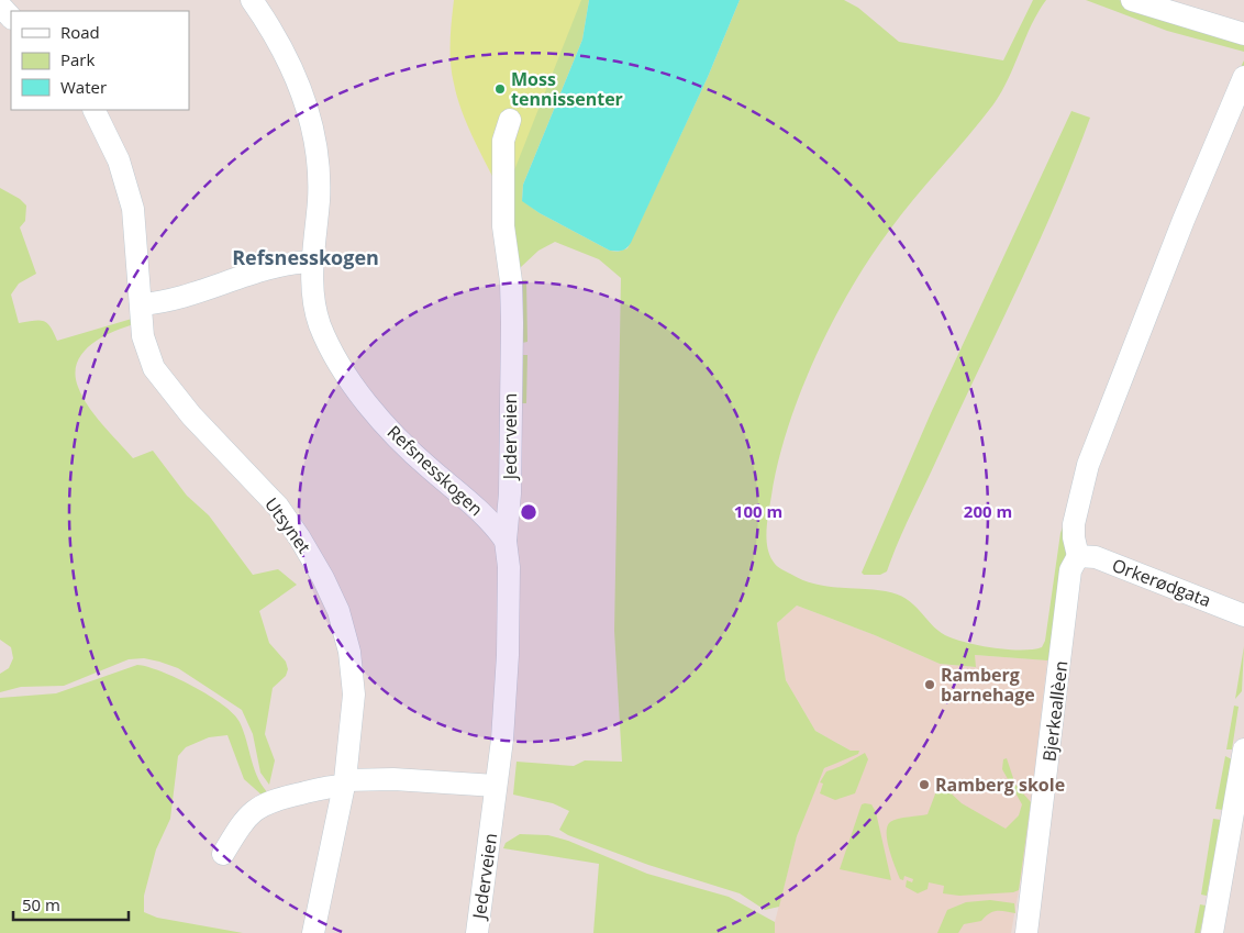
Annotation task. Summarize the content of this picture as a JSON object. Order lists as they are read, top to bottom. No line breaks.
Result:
{"streets":{"street":["Jederveien","Refsnesskogen","Utsynet","Orkerødgata","Bjerkeallèen"]},"crossings":[["Jederveien","Refsnesskogen"],["Orkerødgata","Bjerkeallèen"]],"districts":["Refsnesskogen"],"places":["Moss tennissenter","Ramberg barnehage","Ramberg skole"],"legend":["Road","Park","Water"],"scale_bar":"50 m","rings":["100 m","200 m"]}
